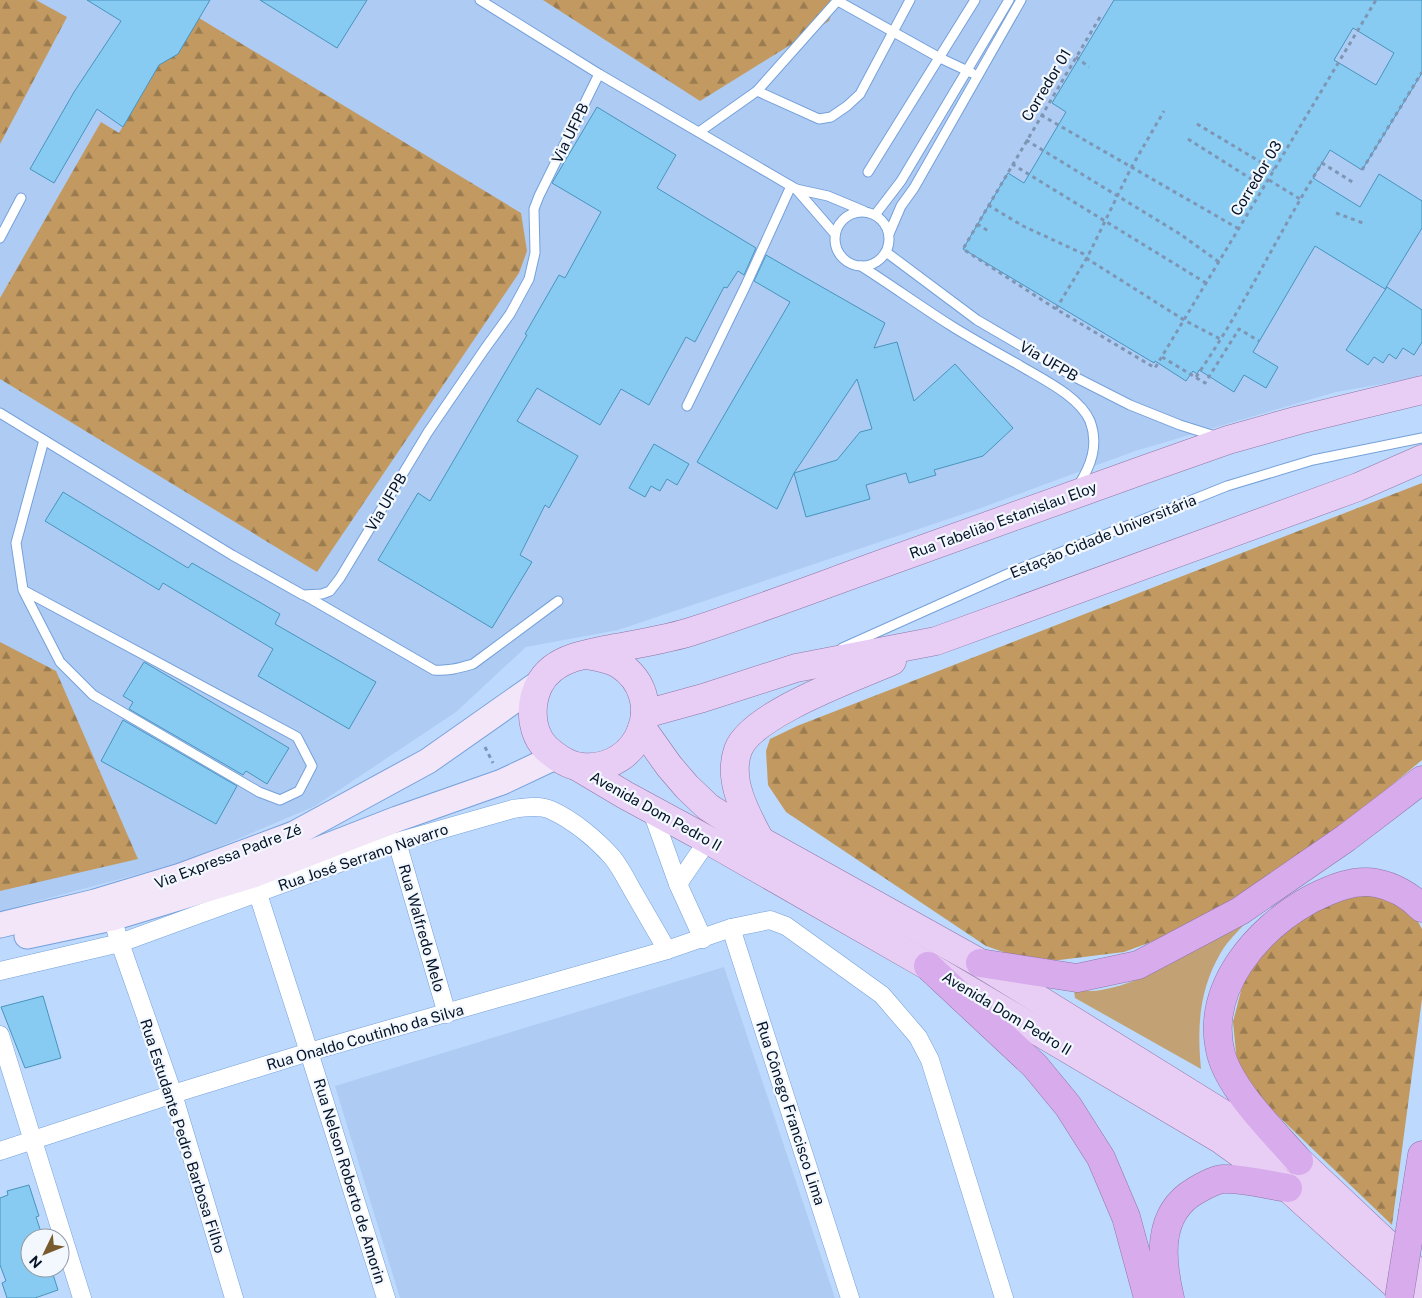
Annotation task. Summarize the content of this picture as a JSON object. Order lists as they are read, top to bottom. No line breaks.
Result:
{"streets":{"main road":["Rua Tabelião Estanislau Eloy","Avenida Dom Pedro II","Via Expressa Padre Zé"],"street":["Rua José Serrano Navarro","Rua Walfredo Melo","Rua Onaldo Coutinho da Silva","Rua Cônego Francisco Lima","Rua Estudante Pedro Barbosa Filho","Rua Nelson Roberto de Amorin"],"lane":["Via UFPB","Estação Cidade Universitária"],"path":["Corredor 01","Corredor 03"]},"crossings":[["Corredor 01","Corredor 03"],["Via UFPB","Rua Tabelião Estanislau Eloy"],["Rua Tabelião Estanislau Eloy","Avenida Dom Pedro II"],["Rua Tabelião Estanislau Eloy","Via Expressa Padre Zé"],["Avenida Dom Pedro II","Via Expressa Padre Zé"],["Via Expressa Padre Zé","Rua Estudante Pedro Barbosa Filho"],["Rua José Serrano Navarro","Rua Walfredo Melo"],["Rua José Serrano Navarro","Rua Onaldo Coutinho da Silva"],["Rua José Serrano Navarro","Rua Estudante Pedro Barbosa Filho"],["Rua José Serrano Navarro","Rua Nelson Roberto de Amorin"],["Rua Walfredo Melo","Rua Onaldo Coutinho da Silva"],["Rua Onaldo Coutinho da Silva","Rua Cônego Francisco Lima"],["Rua Onaldo Coutinho da Silva","Rua Estudante Pedro Barbosa Filho"],["Rua Onaldo Coutinho da Silva","Rua Nelson Roberto de Amorin"]],"north":"bottom left"}
